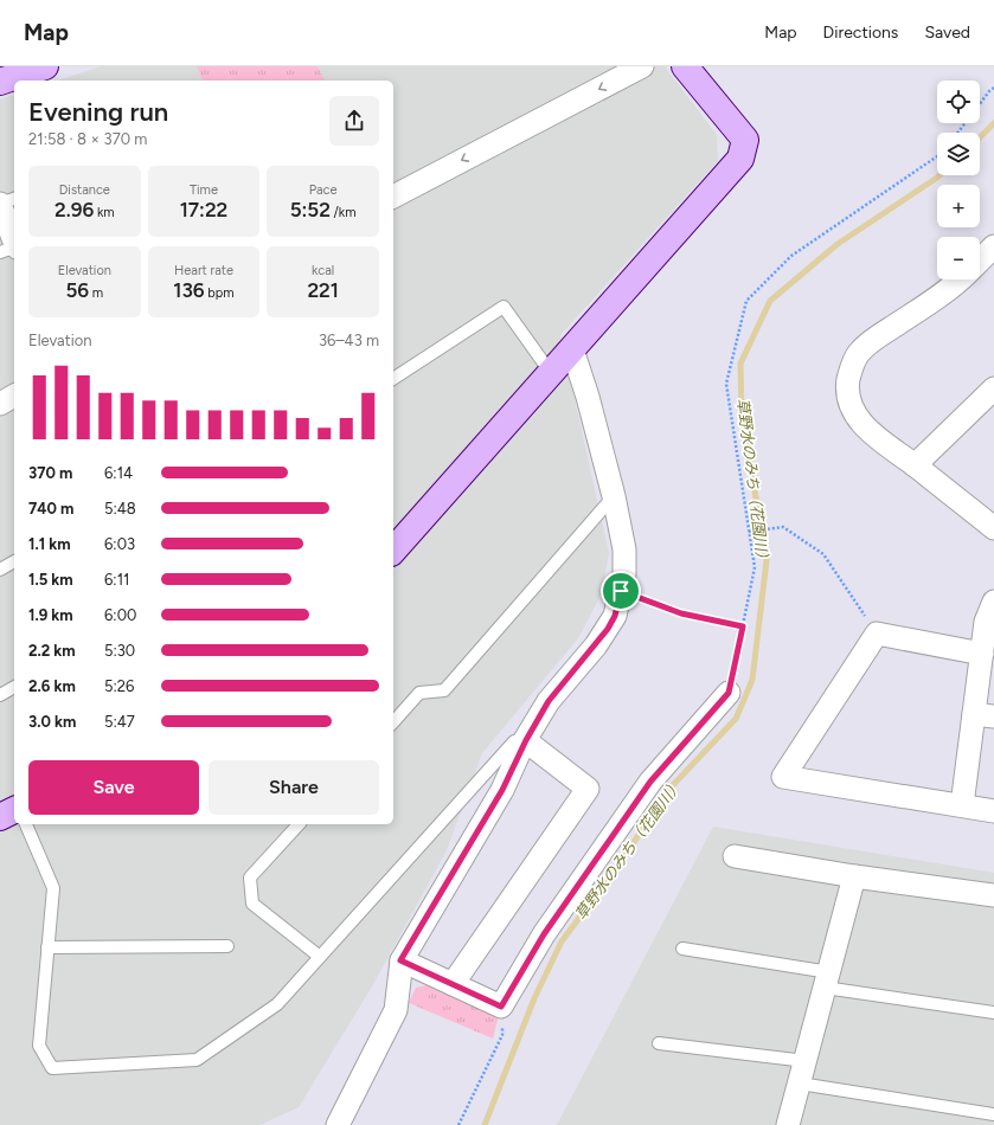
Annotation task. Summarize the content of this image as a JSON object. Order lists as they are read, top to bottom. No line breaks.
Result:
{"water":["草野水のみち（花園川）"],"page":{"header":"Map","nav":["Map","Directions","Saved"],"map_buttons":["+","−"],"heading":["Evening run","21:58 · 8 × 370 m"],"stats":[["Distance","2.96 km"],["Time","17:22"],["Pace","5:52 /km"],["Elevation","56 m"],["Heart rate","136 bpm"],["kcal","221"]],"chart":["Elevation","36–43 m"],"list":[{"name":"370 m","note":"6:14"},{"name":"740 m","note":"5:48"},{"name":"1.1 km","note":"6:03"},{"name":"1.5 km","note":"6:11"},{"name":"1.9 km","note":"6:00"},{"name":"2.2 km","note":"5:30"},{"name":"2.6 km","note":"5:26"},{"name":"3.0 km","note":"5:47"}],"buttons":["Save","Share"]}}
